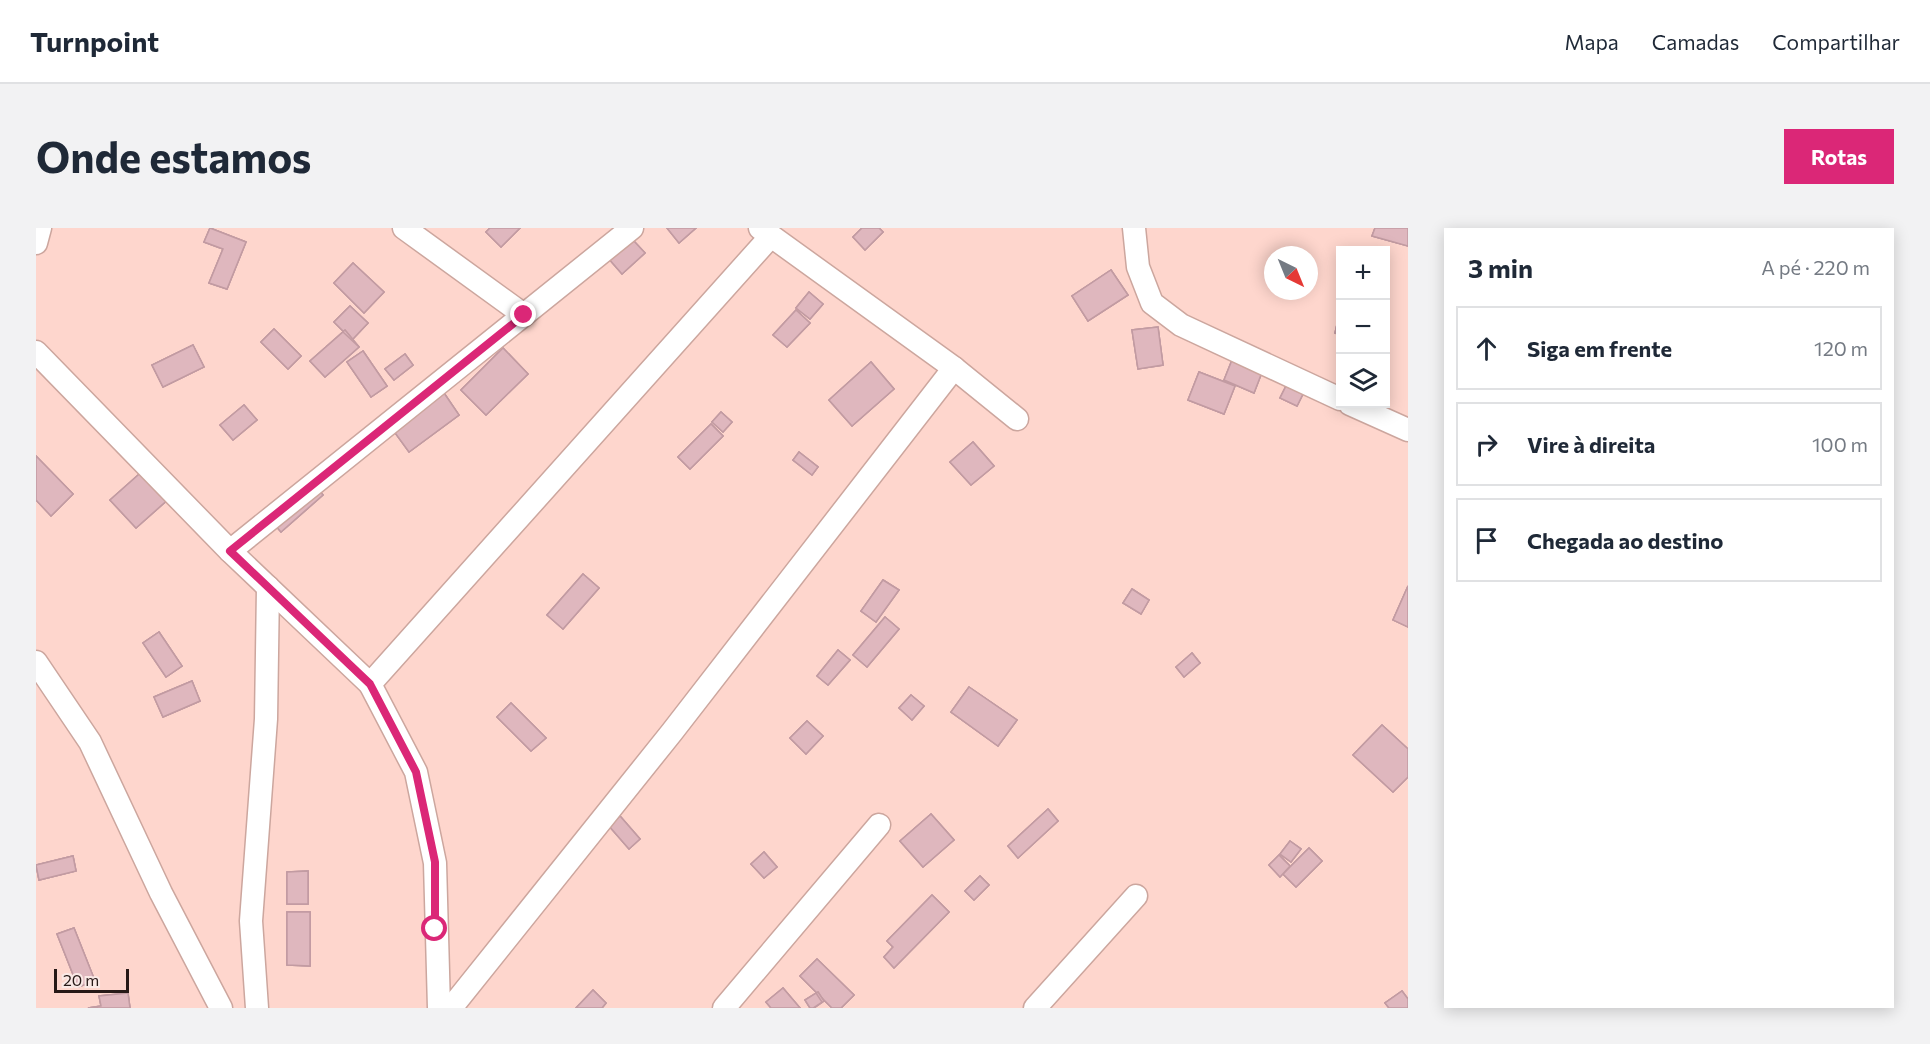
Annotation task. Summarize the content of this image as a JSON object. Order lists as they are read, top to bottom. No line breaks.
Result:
{"scale_bar":"20 m","north":"bottom right","page":{"header":"Turnpoint","nav":["Mapa","Camadas","Compartilhar"],"buttons":"Rotas","title":"Onde estamos","heading":["3 min","A pé · 220 m"],"map_buttons":["+","−"],"list":[["Siga em frente","120 m"],["Vire à direita","100 m"],"Chegada ao destino"],"scale":"20 m"}}
